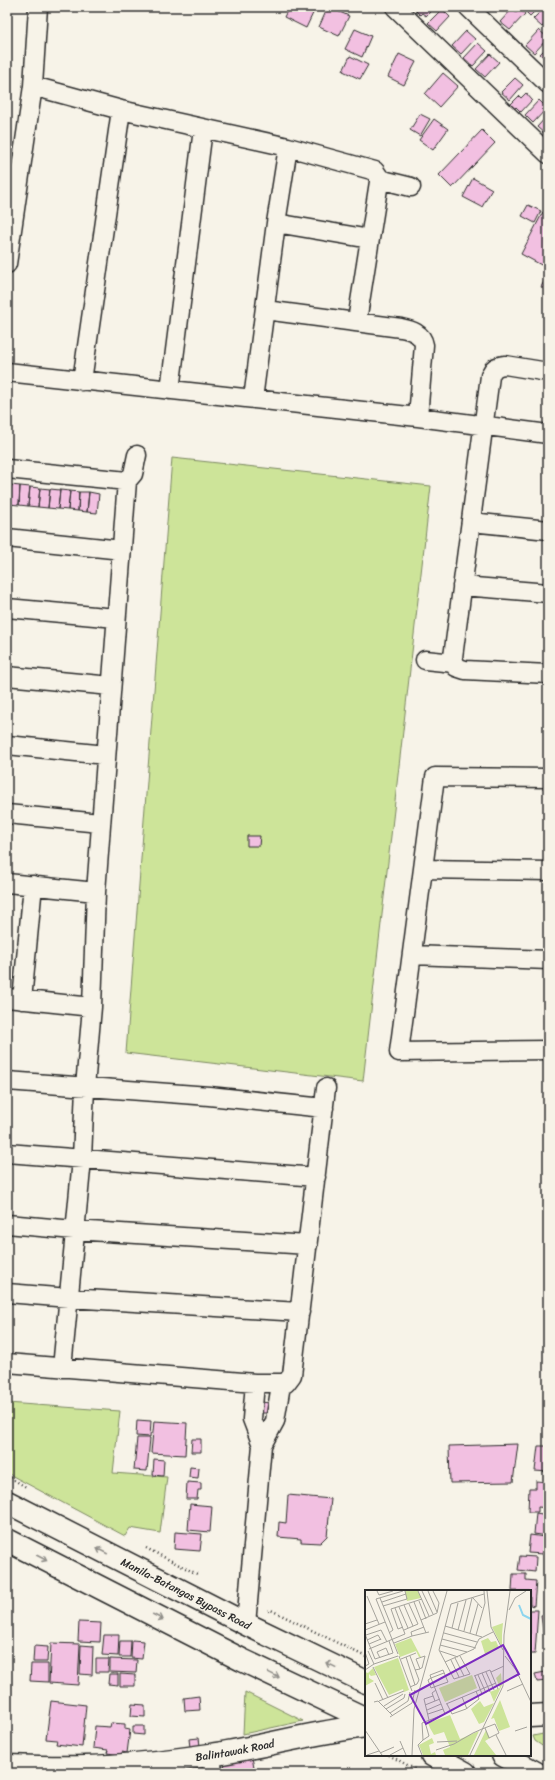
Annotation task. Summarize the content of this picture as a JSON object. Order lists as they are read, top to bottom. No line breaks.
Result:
{"streets":{"main road":["Manila-Batangas Bypass Road","Balintawak Road"]}}
